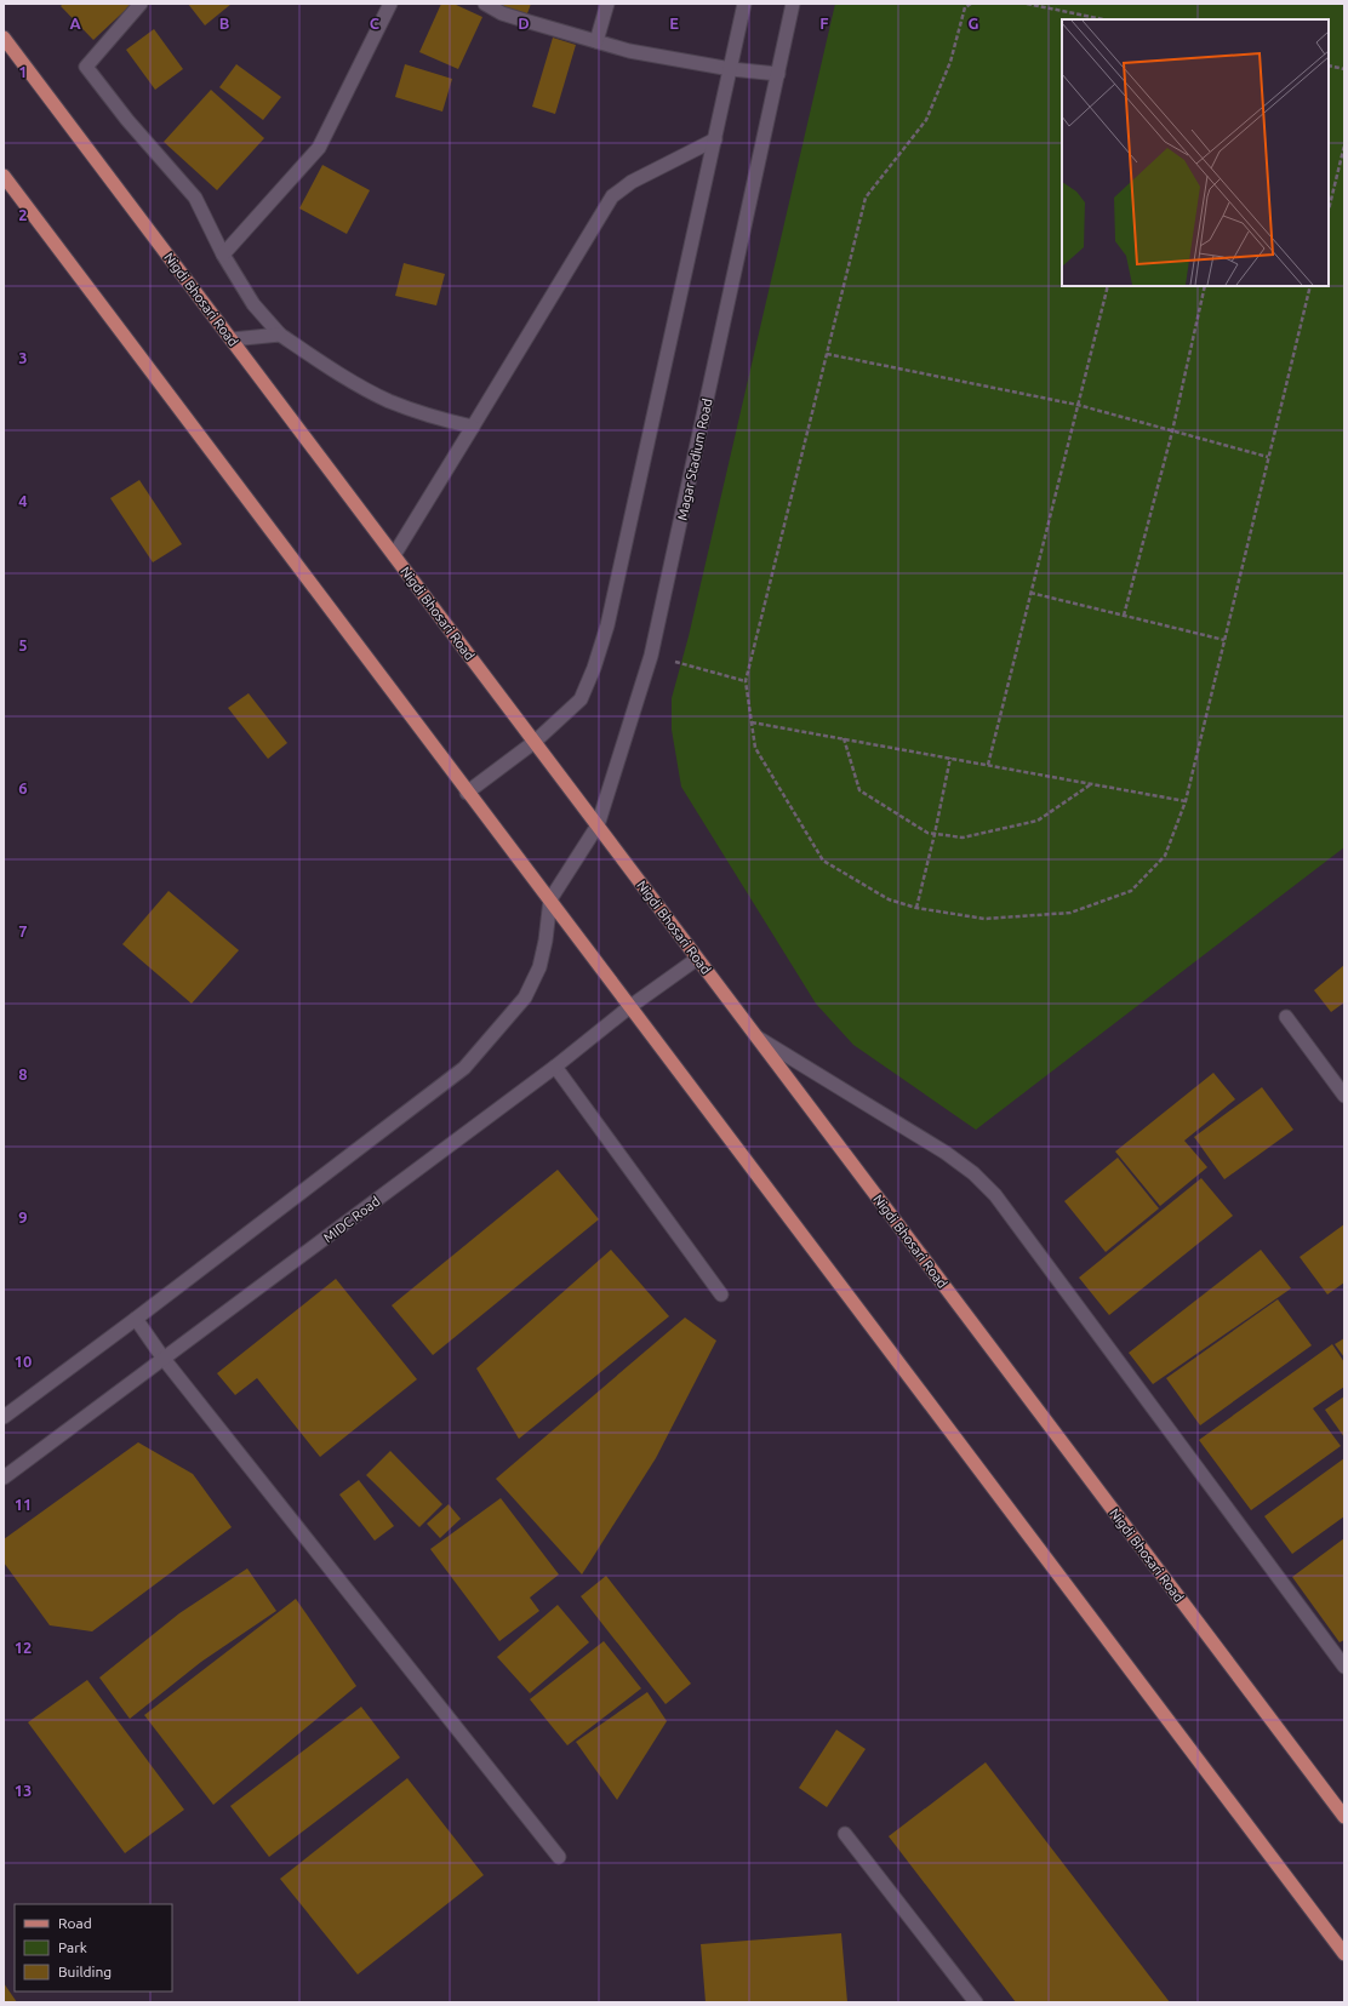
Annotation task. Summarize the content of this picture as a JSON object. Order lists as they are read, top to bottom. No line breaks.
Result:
{"streets":{"main road":["Nigdi Bhosari Road"],"street":["Magar Stadium Road","MIDC Road"]},"crossings":[["Nigdi Bhosari Road","Magar Stadium Road"],["Nigdi Bhosari Road","MIDC Road"]],"legend":["Road","Park","Building"],"grid":{"columns":["A","B","C","D","E","F","G"],"rows":["1","2","3","4","5","6","7","8","9","10","11","12","13"]}}
